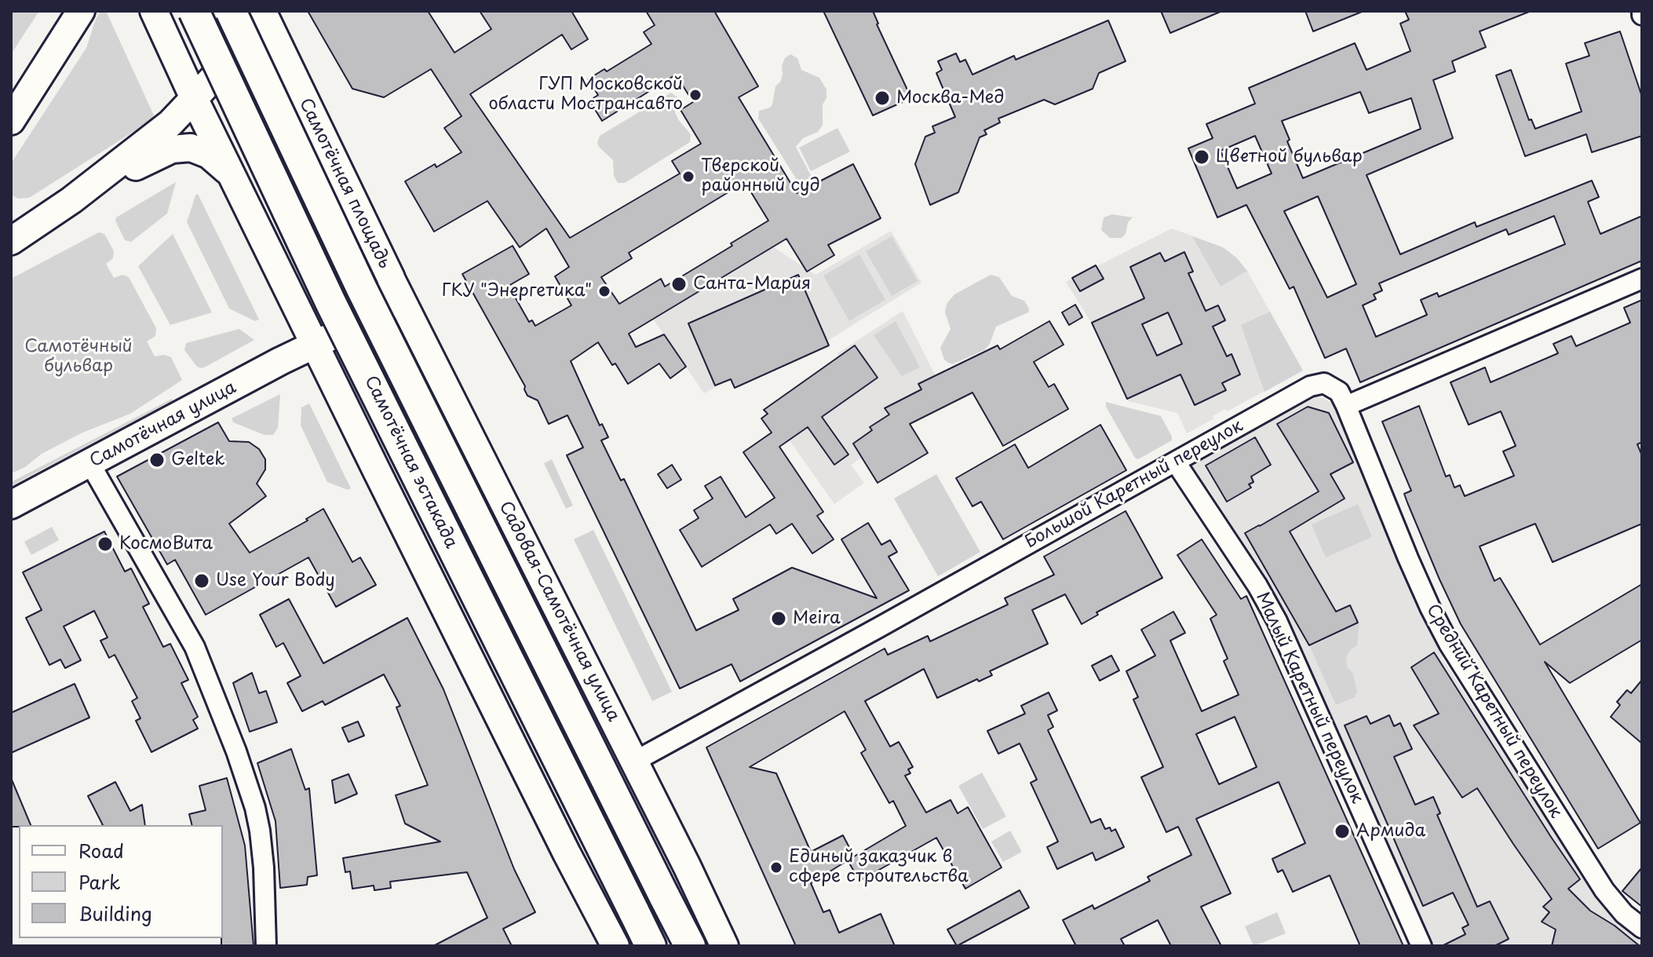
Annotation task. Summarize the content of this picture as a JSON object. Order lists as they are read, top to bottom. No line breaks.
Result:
{"streets":{"main road":["Самотёчная площадь","Самотёчная улица","Самотёчная эстакада","Садовая-Самотёчная улица"],"street":["Большой Каретный переулок","Малый Каретный переулок","Средний Каретный переулок"]},"crossings":[["Самотёчная площадь","Самотёчная улица"],["Самотёчная площадь","Садовая-Самотёчная улица"],["Большой Каретный переулок","Садовая-Самотёчная улица"],["Большой Каретный переулок","Малый Каретный переулок"],["Большой Каретный переулок","Средний Каретный переулок"]],"parks":["Самотёчный бульвар"],"places":["ГУП Московской области Мострансавто","Москва-Мед","Цветной бульвар","Тверской районный суд","Санта-Мария","ГКУ \"Энергетика\"","Geltek","КосмоВита","Use Your Body","Meira","Армида","Единый заказчик в сфере строительства"],"legend":["Road","Park","Building"]}
